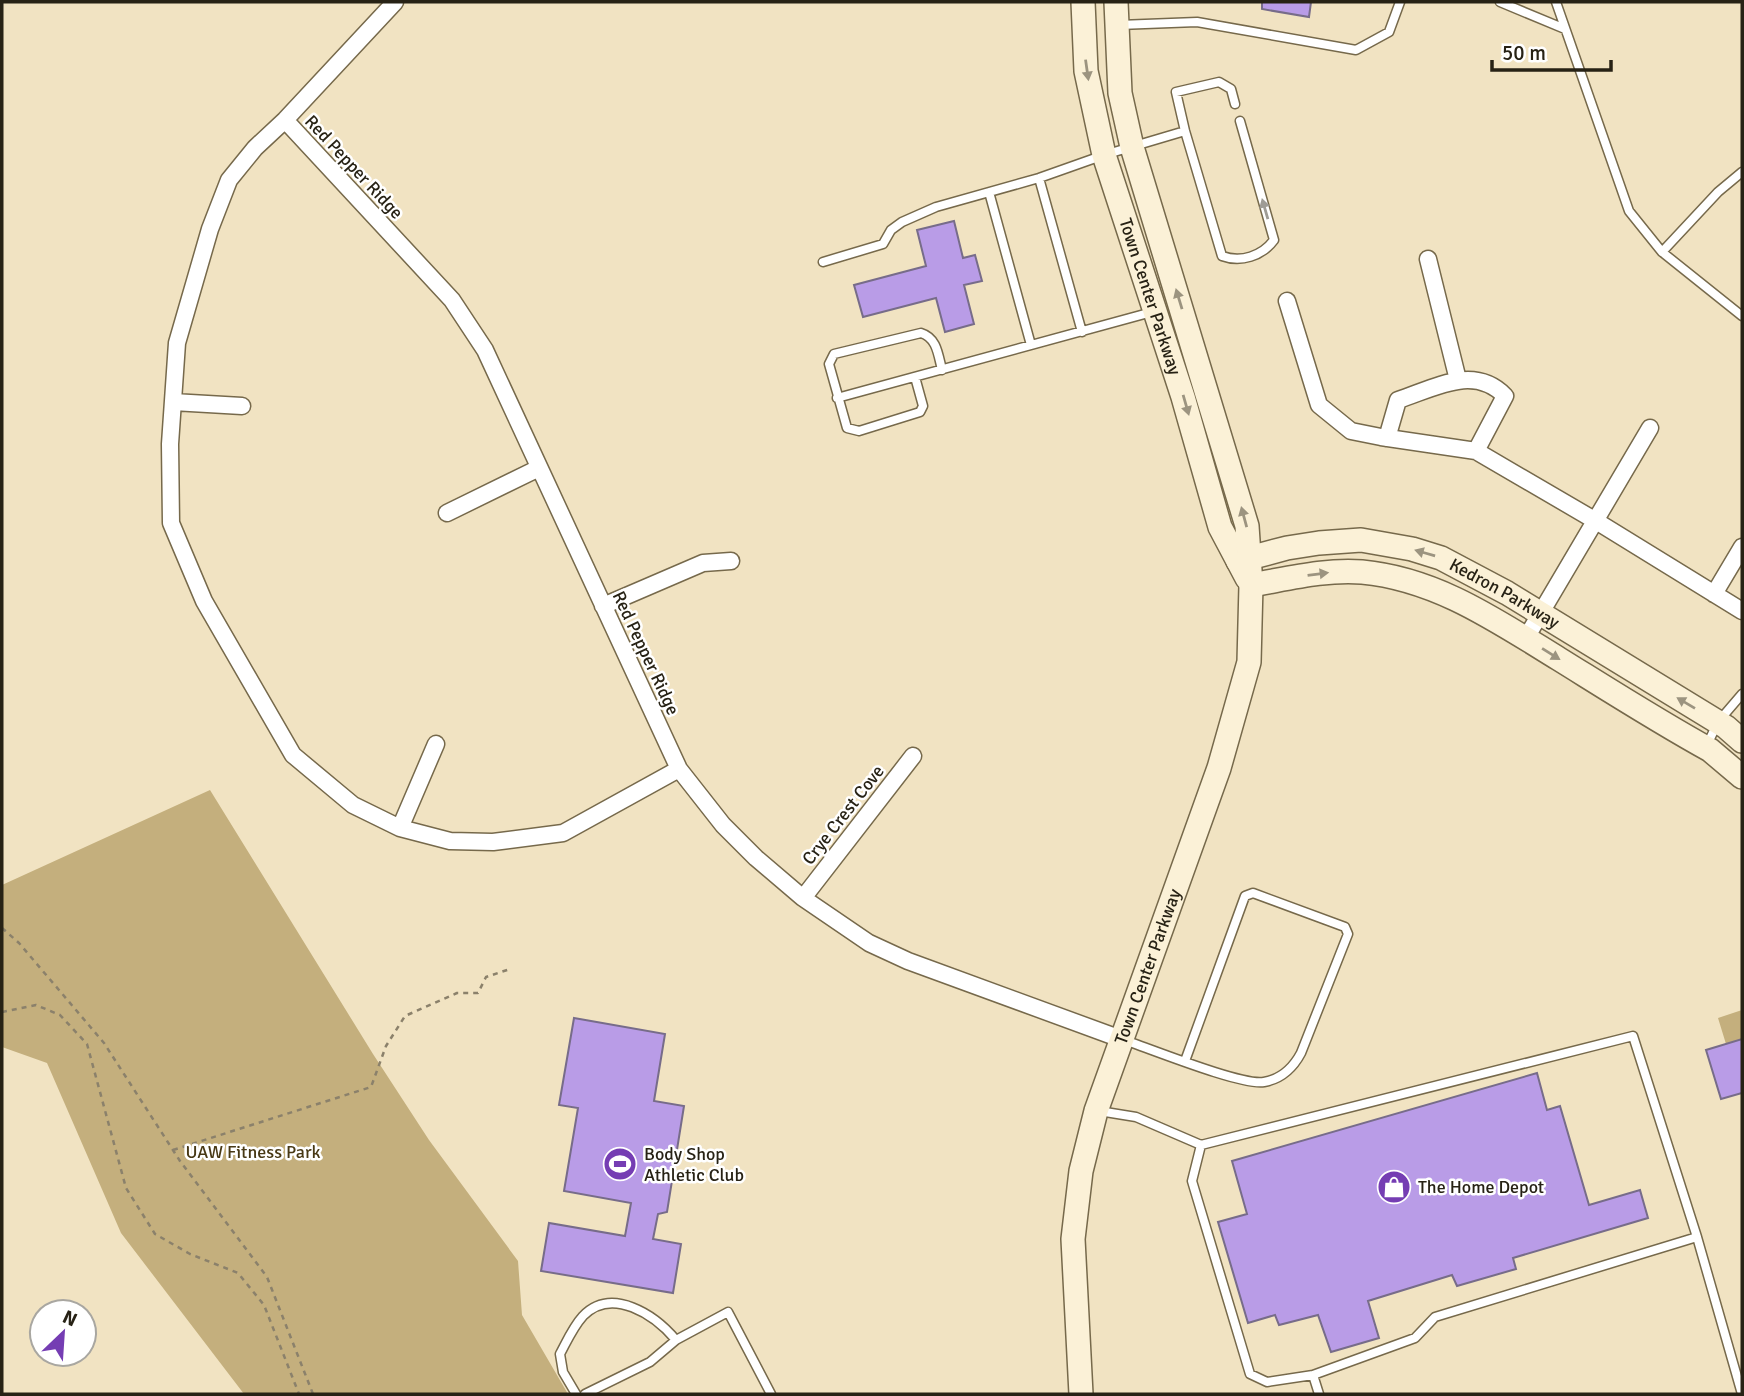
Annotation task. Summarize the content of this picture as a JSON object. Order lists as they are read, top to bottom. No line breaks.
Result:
{"streets":{"street":["Red Pepper Ridge","Town Center Parkway","Kedron Parkway","Crye Crest Cove"]},"crossings":[["Red Pepper Ridge","Town Center Parkway"],["Red Pepper Ridge","Crye Crest Cove"],["Town Center Parkway","Kedron Parkway"]],"parks":["UAW Fitness Park"],"places":{"sports":["Body Shop Athletic Club"],"shop":["The Home Depot"]},"scale_bar":"50 m","north":"top right"}
